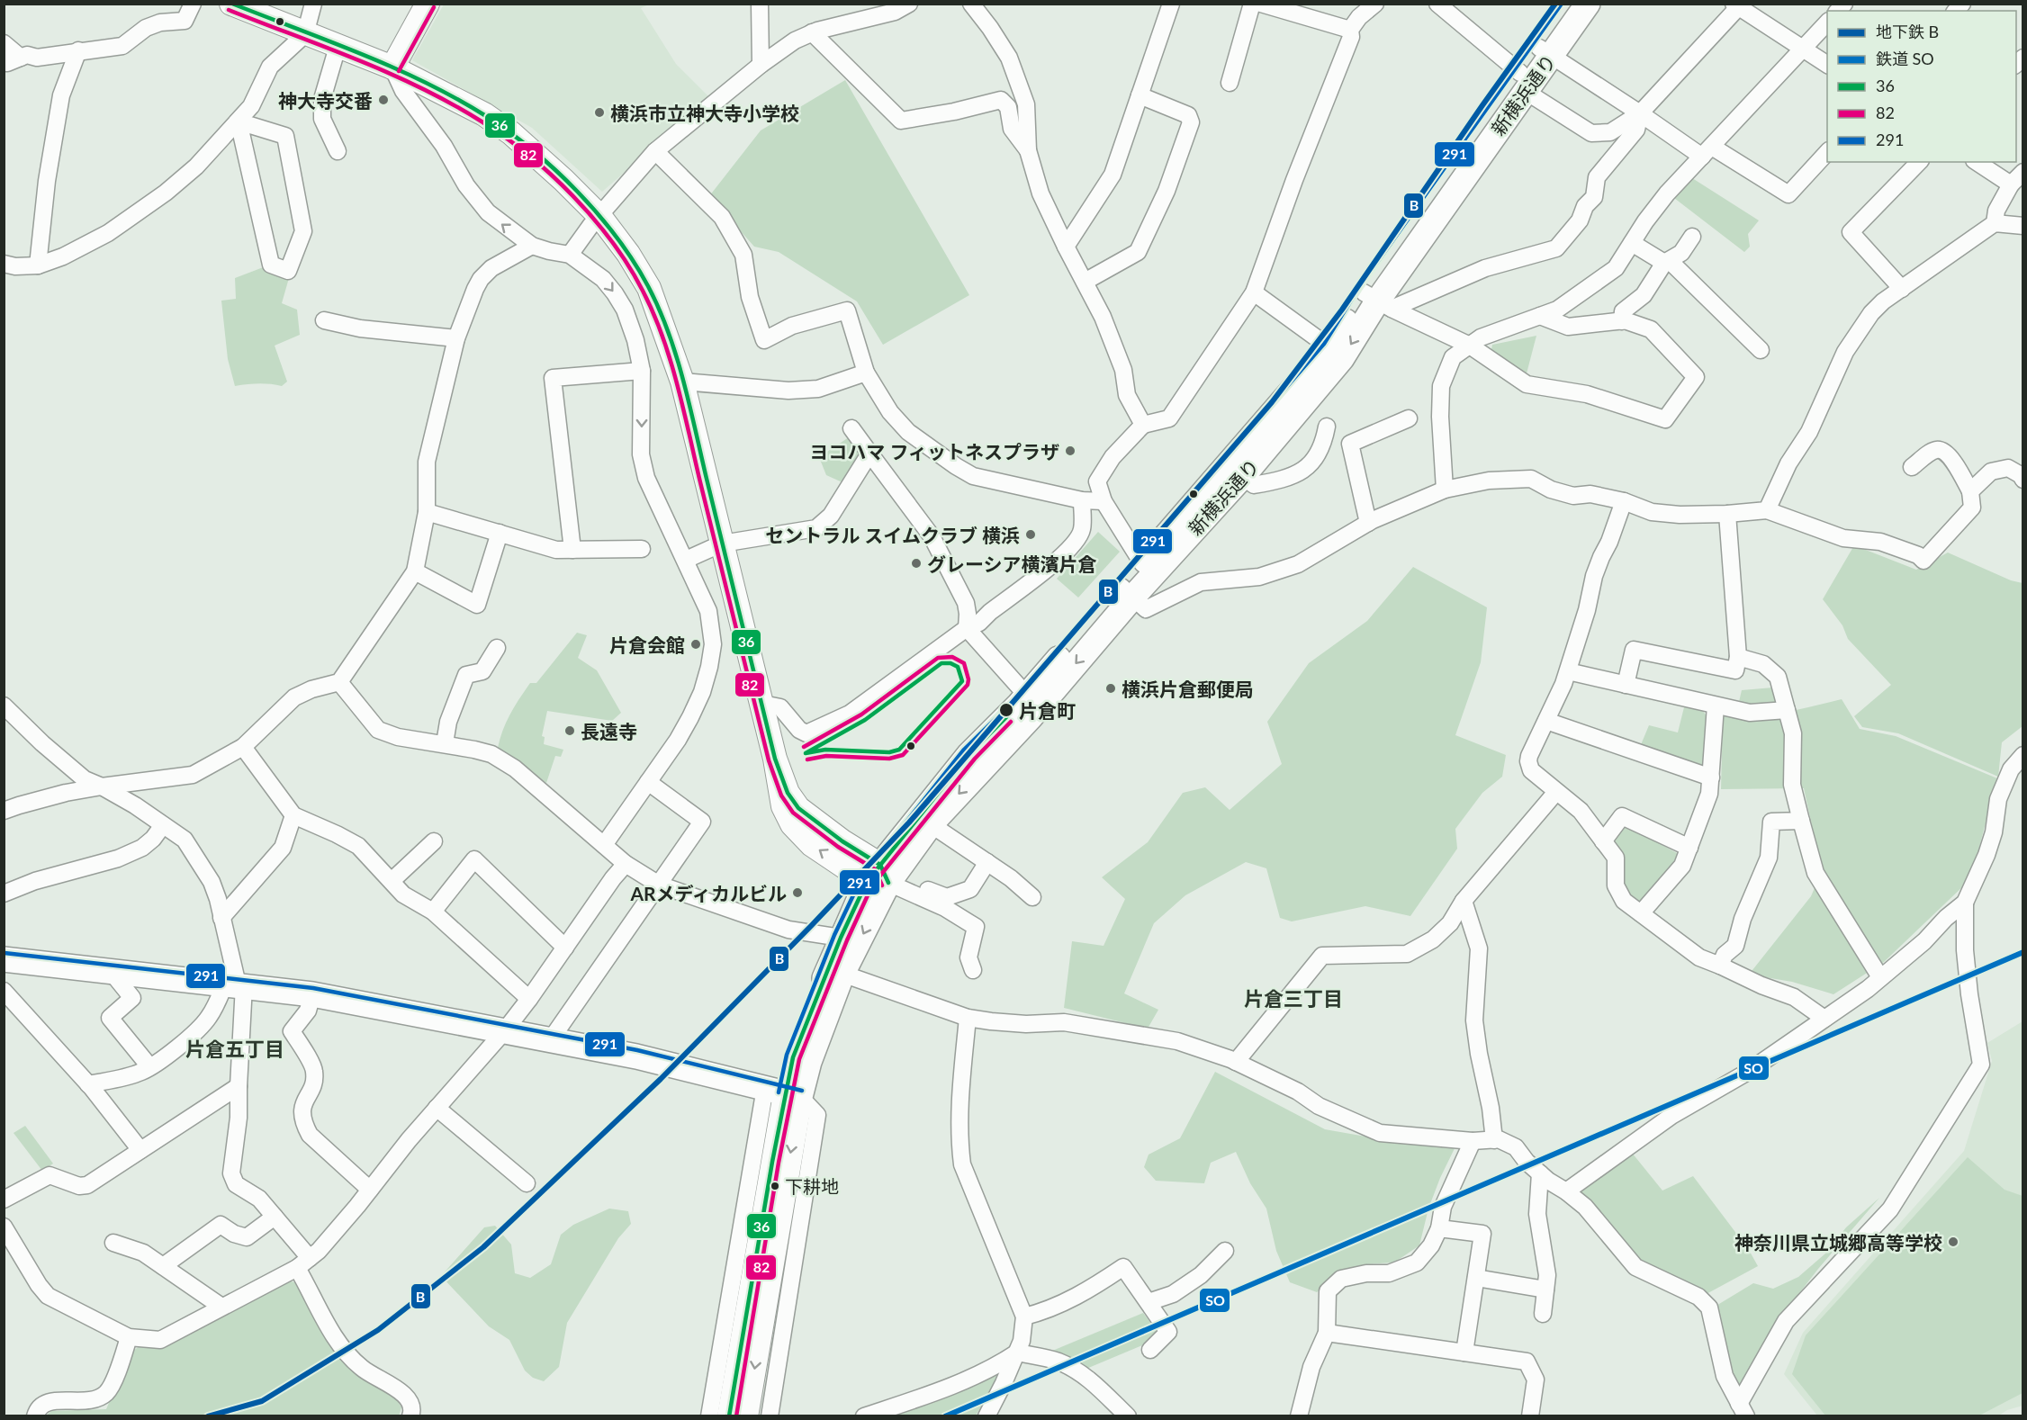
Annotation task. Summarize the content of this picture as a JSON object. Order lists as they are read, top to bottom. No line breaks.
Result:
{"streets":{"main road":["新横浜通り"]},"districts":["片倉三丁目","片倉五丁目"],"places":["神大寺交番","横浜市立神大寺小学校","ヨコハマ フィットネスプラザ","セントラル スイムクラブ 横浜","グレーシア横濱片倉","片倉会館","横浜片倉郵便局","片倉町","長遠寺","ARメディカルビル","下耕地","神奈川県立城郷高等学校"],"lines":["metro line B","transit line 36","transit line 291","transit line 82","rail line SO"],"legend":["地下鉄 B","鉄道 SO","36","82","291"]}
